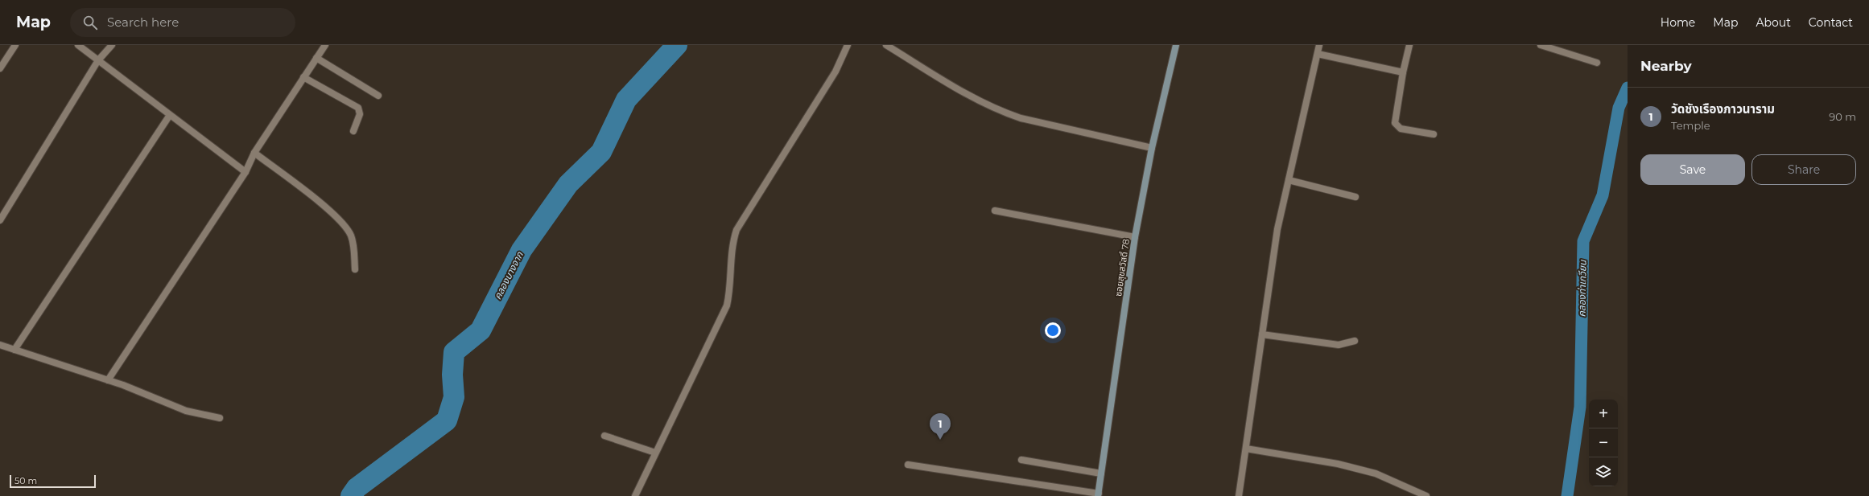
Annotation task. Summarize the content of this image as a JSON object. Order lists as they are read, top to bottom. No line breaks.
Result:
{"streets":{"street":["ซอยสุขสวัสดิ์ 78"]},"water":["คลองบางจาก","คลองท่าเกวียน"],"scale_bar":"50 m","page":{"header":"Map","search":"Search here","nav":["Home","Map","About","Contact"],"heading":"Nearby","list":[{"mark":"1","name":"วัดชังเรืองภาวนาราม","note":"Temple","value":"90 m"}],"buttons":["Save","Share"],"map_buttons":["+","−"],"pins":"1","scale":"50 m"}}
